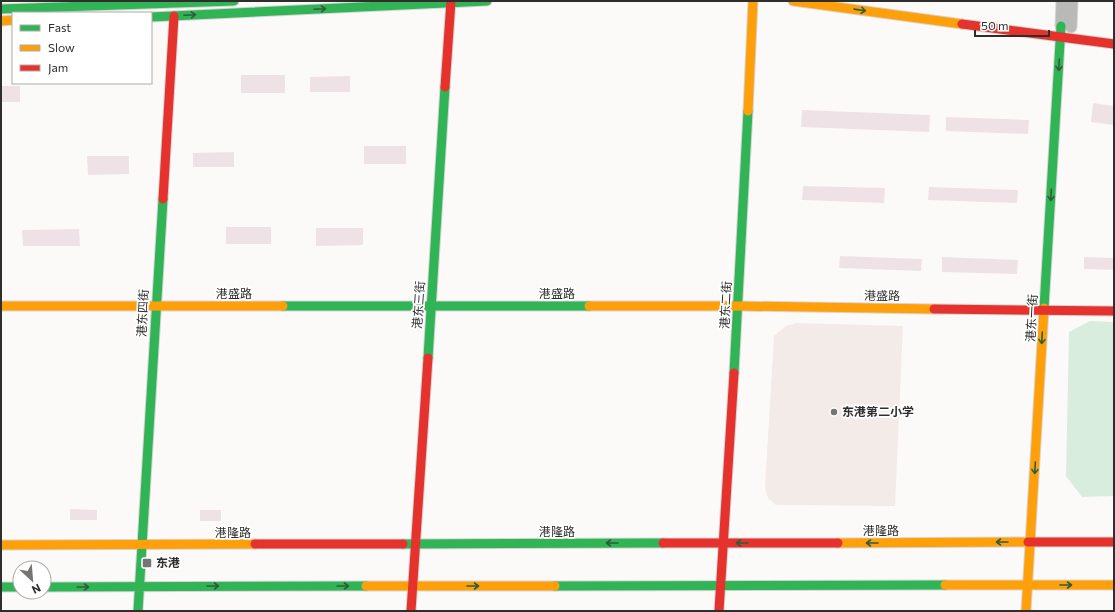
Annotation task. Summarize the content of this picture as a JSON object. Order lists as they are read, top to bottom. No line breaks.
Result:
{"streets":{"main road":["港盛路","港东三街","港东二街","港东四街","港东一街","港隆路"]},"crossings":[["港盛路","港东三街"],["港盛路","港东二街"],["港盛路","港东四街"],["港盛路","港东一街"],["港东三街","港隆路"],["港东二街","港隆路"],["港东四街","港隆路"],["港东一街","港隆路"]],"one_way":["港东一街"],"places":{"other":["东港第二小学"],"transit":["东港"]},"legend":["Fast","Slow","Jam"],"scale_bar":"50 m","north":"bottom right"}
